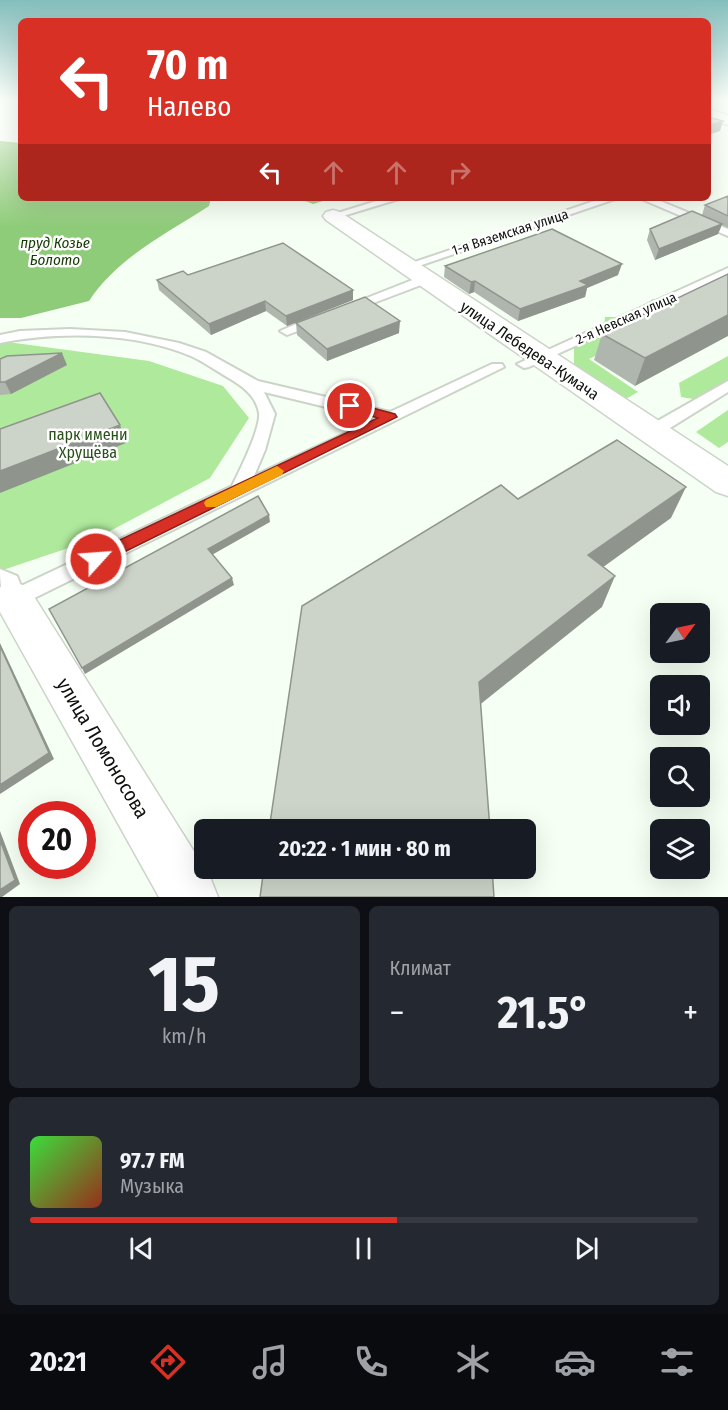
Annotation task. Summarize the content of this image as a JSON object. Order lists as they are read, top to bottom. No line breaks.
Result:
{"streets":{"street":["улица Лебедева-Кумача","улица Ломоносова"],"lane":["1-я Вяземская улица","2-я Невская улица"]},"crossings":[["1-я Вяземская улица","улица Лебедева-Кумача"],["2-я Невская улица","улица Лебедева-Кумача"]],"water":["пруд Козье Болото"],"parks":["парк имени Хрущёва"],"north":"top right","page":{"turn":["70 m","Налево"],"limit":"20","trip":"20:22 · 1 мин · 80 m","tile":[["15","km/h"],"Климат"],"heat":["−","21.5°","+"],"song":["97.7 FM","Музыка"],"tabs":"20:21"}}
